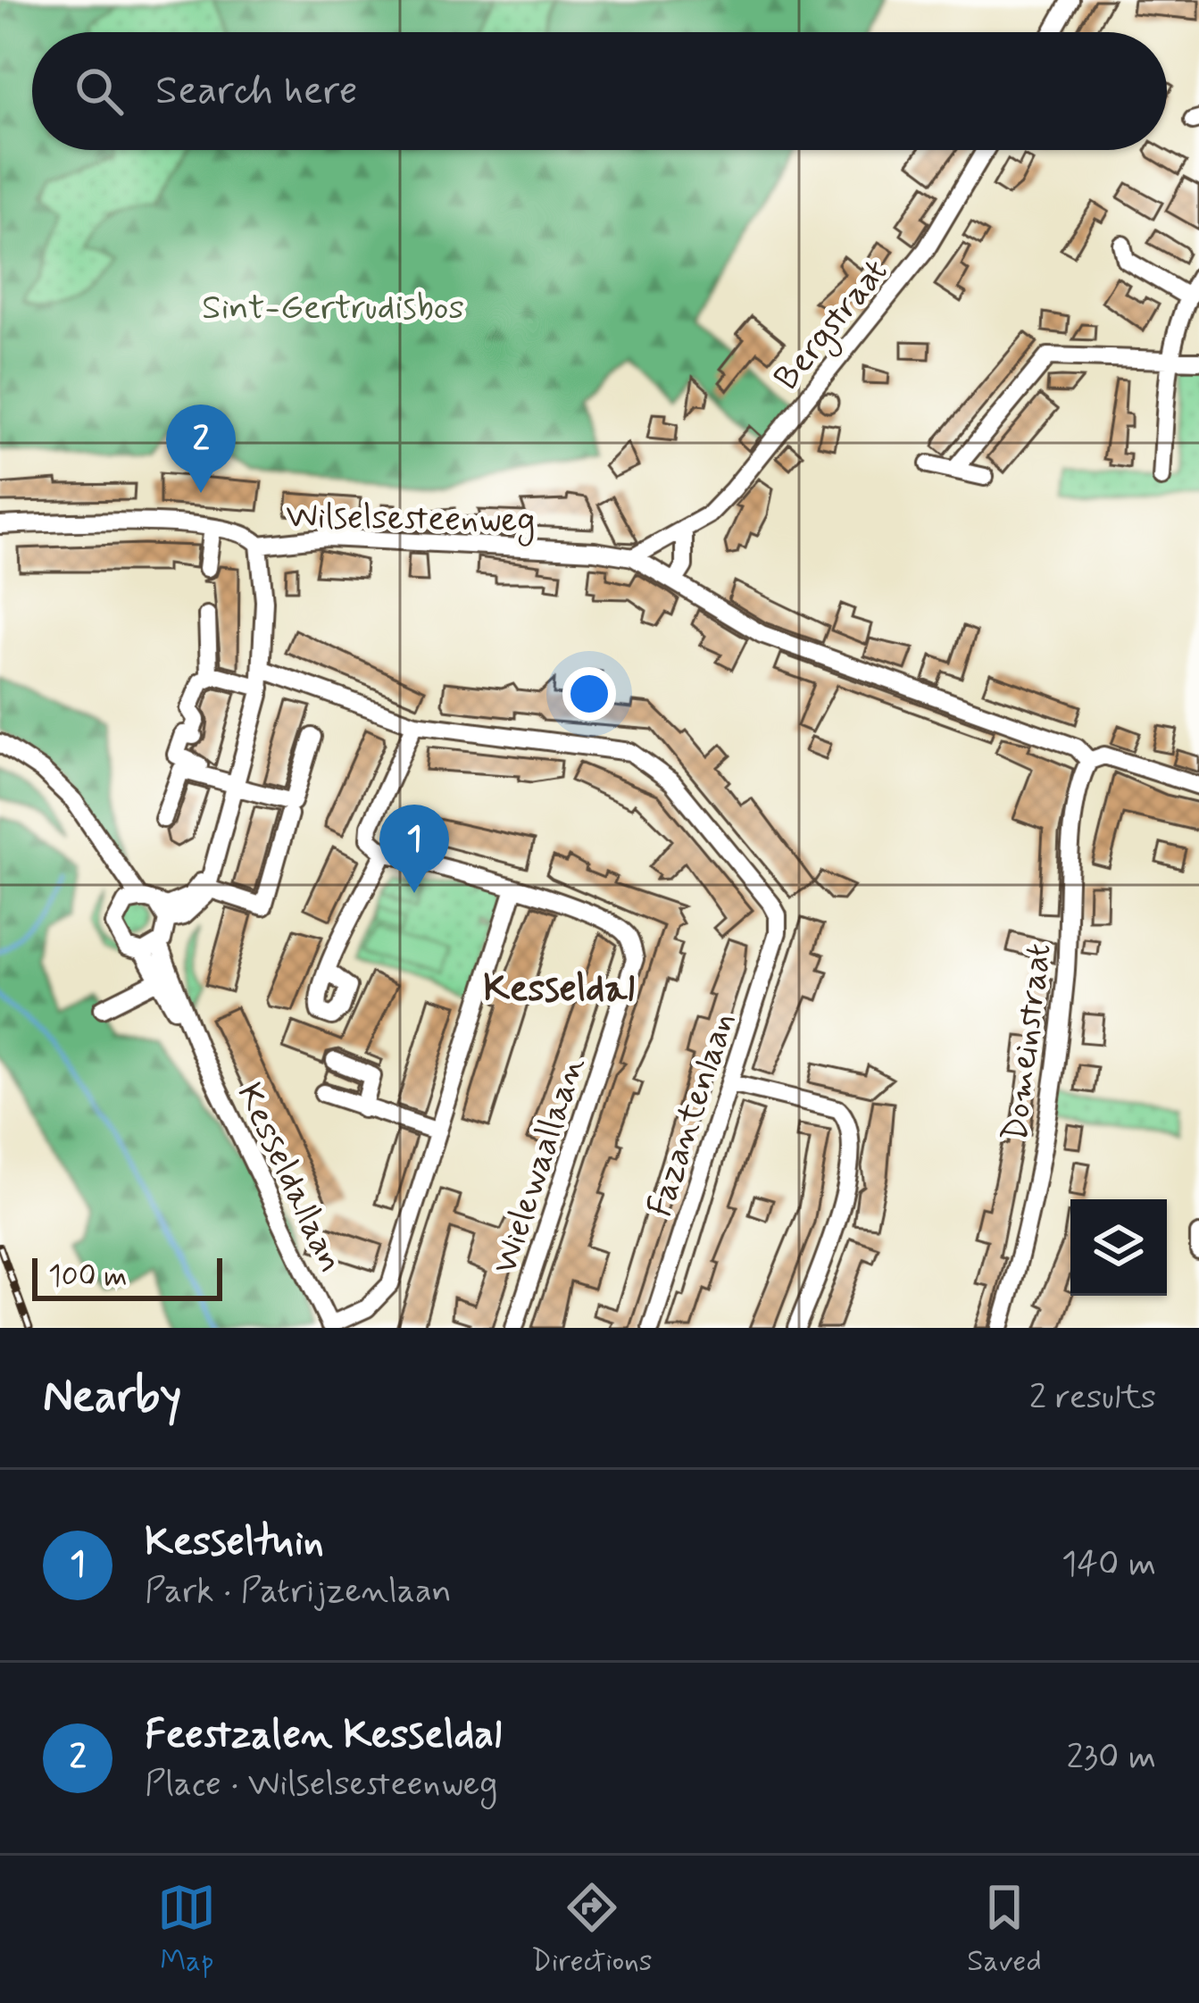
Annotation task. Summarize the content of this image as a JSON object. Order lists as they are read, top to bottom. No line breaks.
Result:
{"streets":{"street":["Bergstraat","Wilselsesteenweg","Domeinstraat","Fazantenlaan","Wielewaallaan","Kesseldallaan"]},"crossings":[["Wilselsesteenweg","Domeinstraat"]],"districts":["Kesseldal"],"parks":["Sint-Gertrudisbos"],"scale_bar":"100 m","page":{"search":"Search here","pins":["2","1"],"scale":"100 m","heading":["Nearby","2 results"],"list":[{"mark":"1","name":"Kesseltuin","note":"Park · Patrijzenlaan","value":"140 m"},{"mark":"2","name":"Feestzalen Kesseldal","note":"Place · Wilselsesteenweg","value":"230 m"}],"nav":["Map","Directions","Saved"]}}
